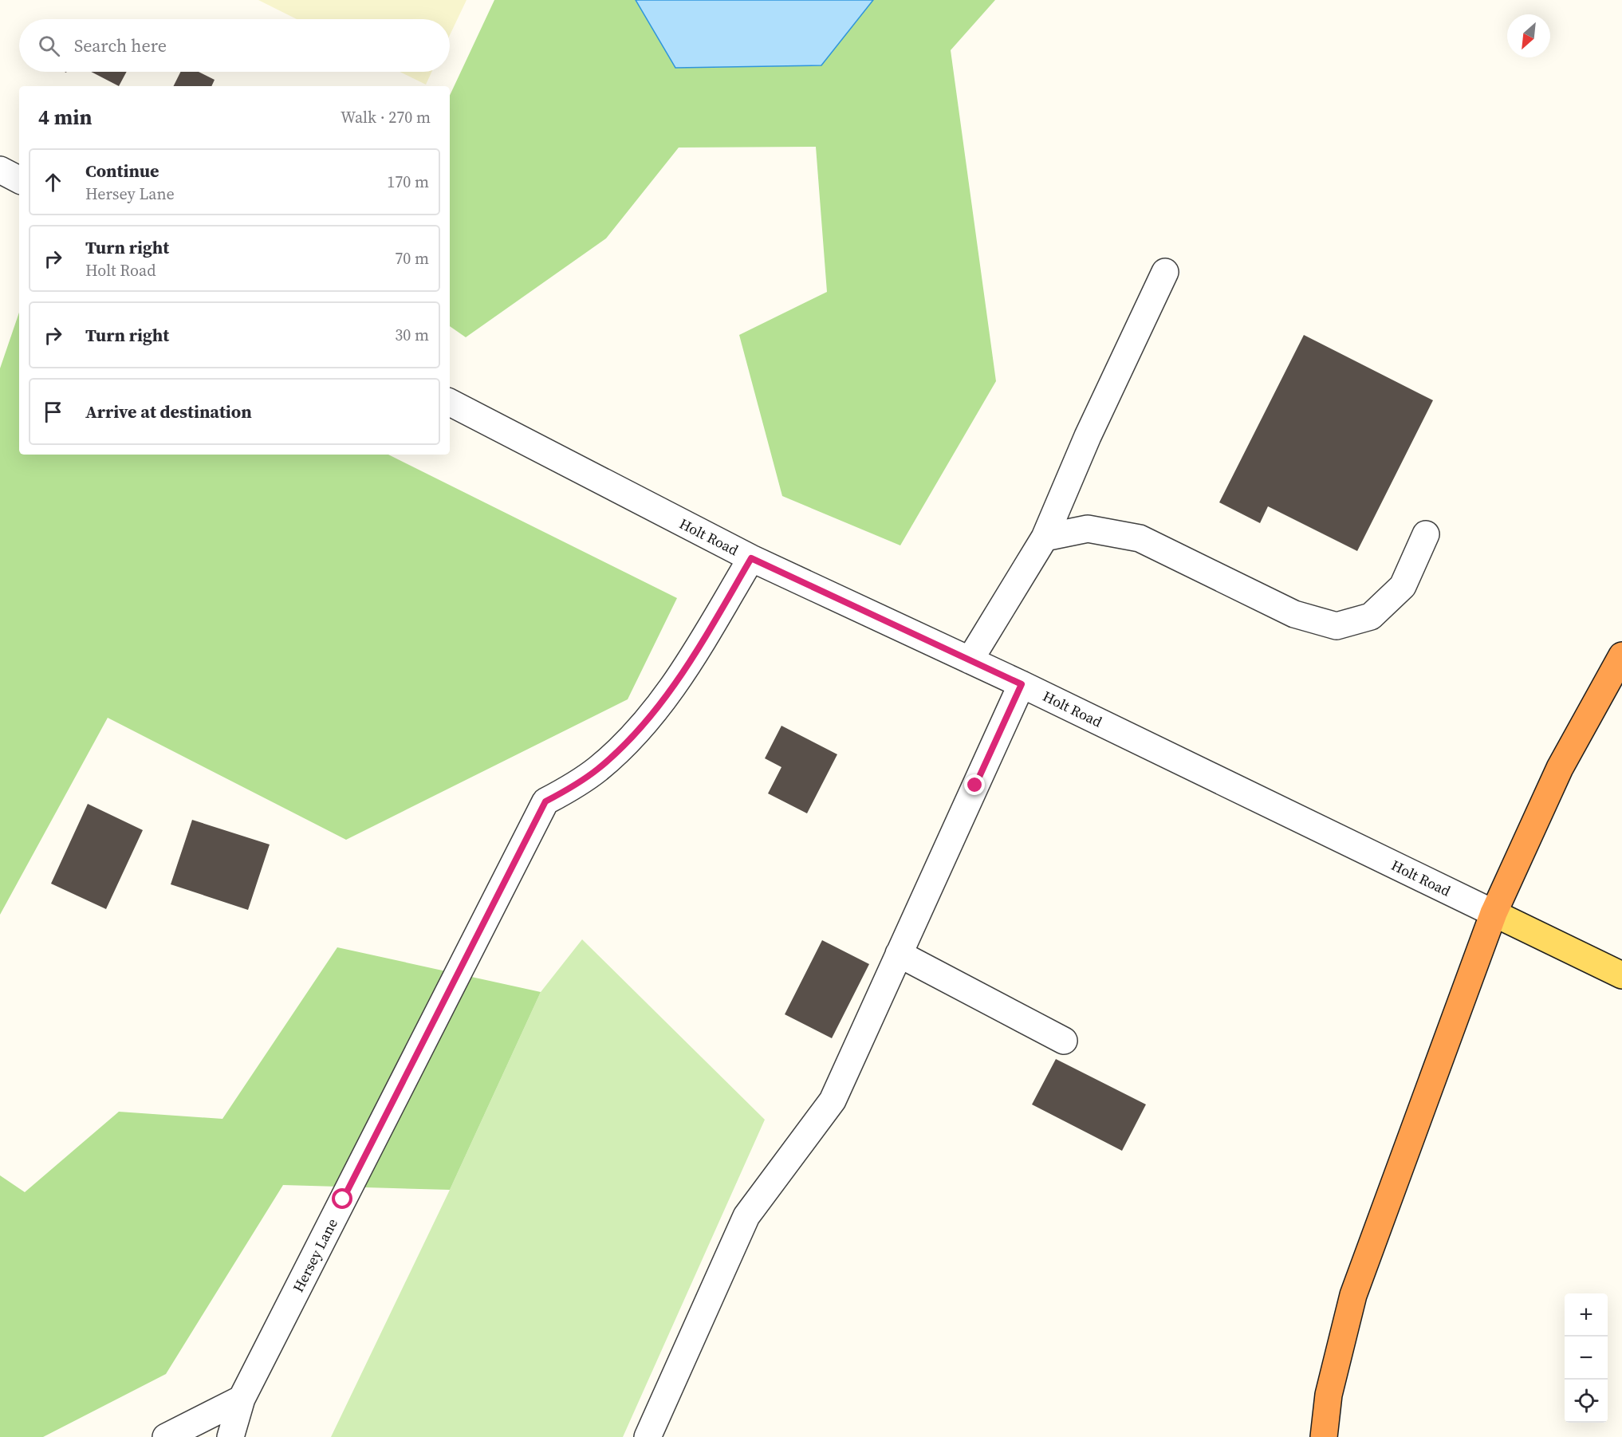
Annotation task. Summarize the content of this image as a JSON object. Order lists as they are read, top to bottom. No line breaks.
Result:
{"streets":{"main road":["Holt Road"],"street":["Hersey Lane"]},"crossings":[["Holt Road","Hersey Lane"]],"north":"bottom left","page":{"search":"Search here","heading":["4 min","Walk · 270 m"],"list":[["Continue","Hersey Lane","170 m"],["Turn right","Holt Road","70 m"],["Turn right","30 m"],"Arrive at destination"],"map_buttons":["+","−"]}}
